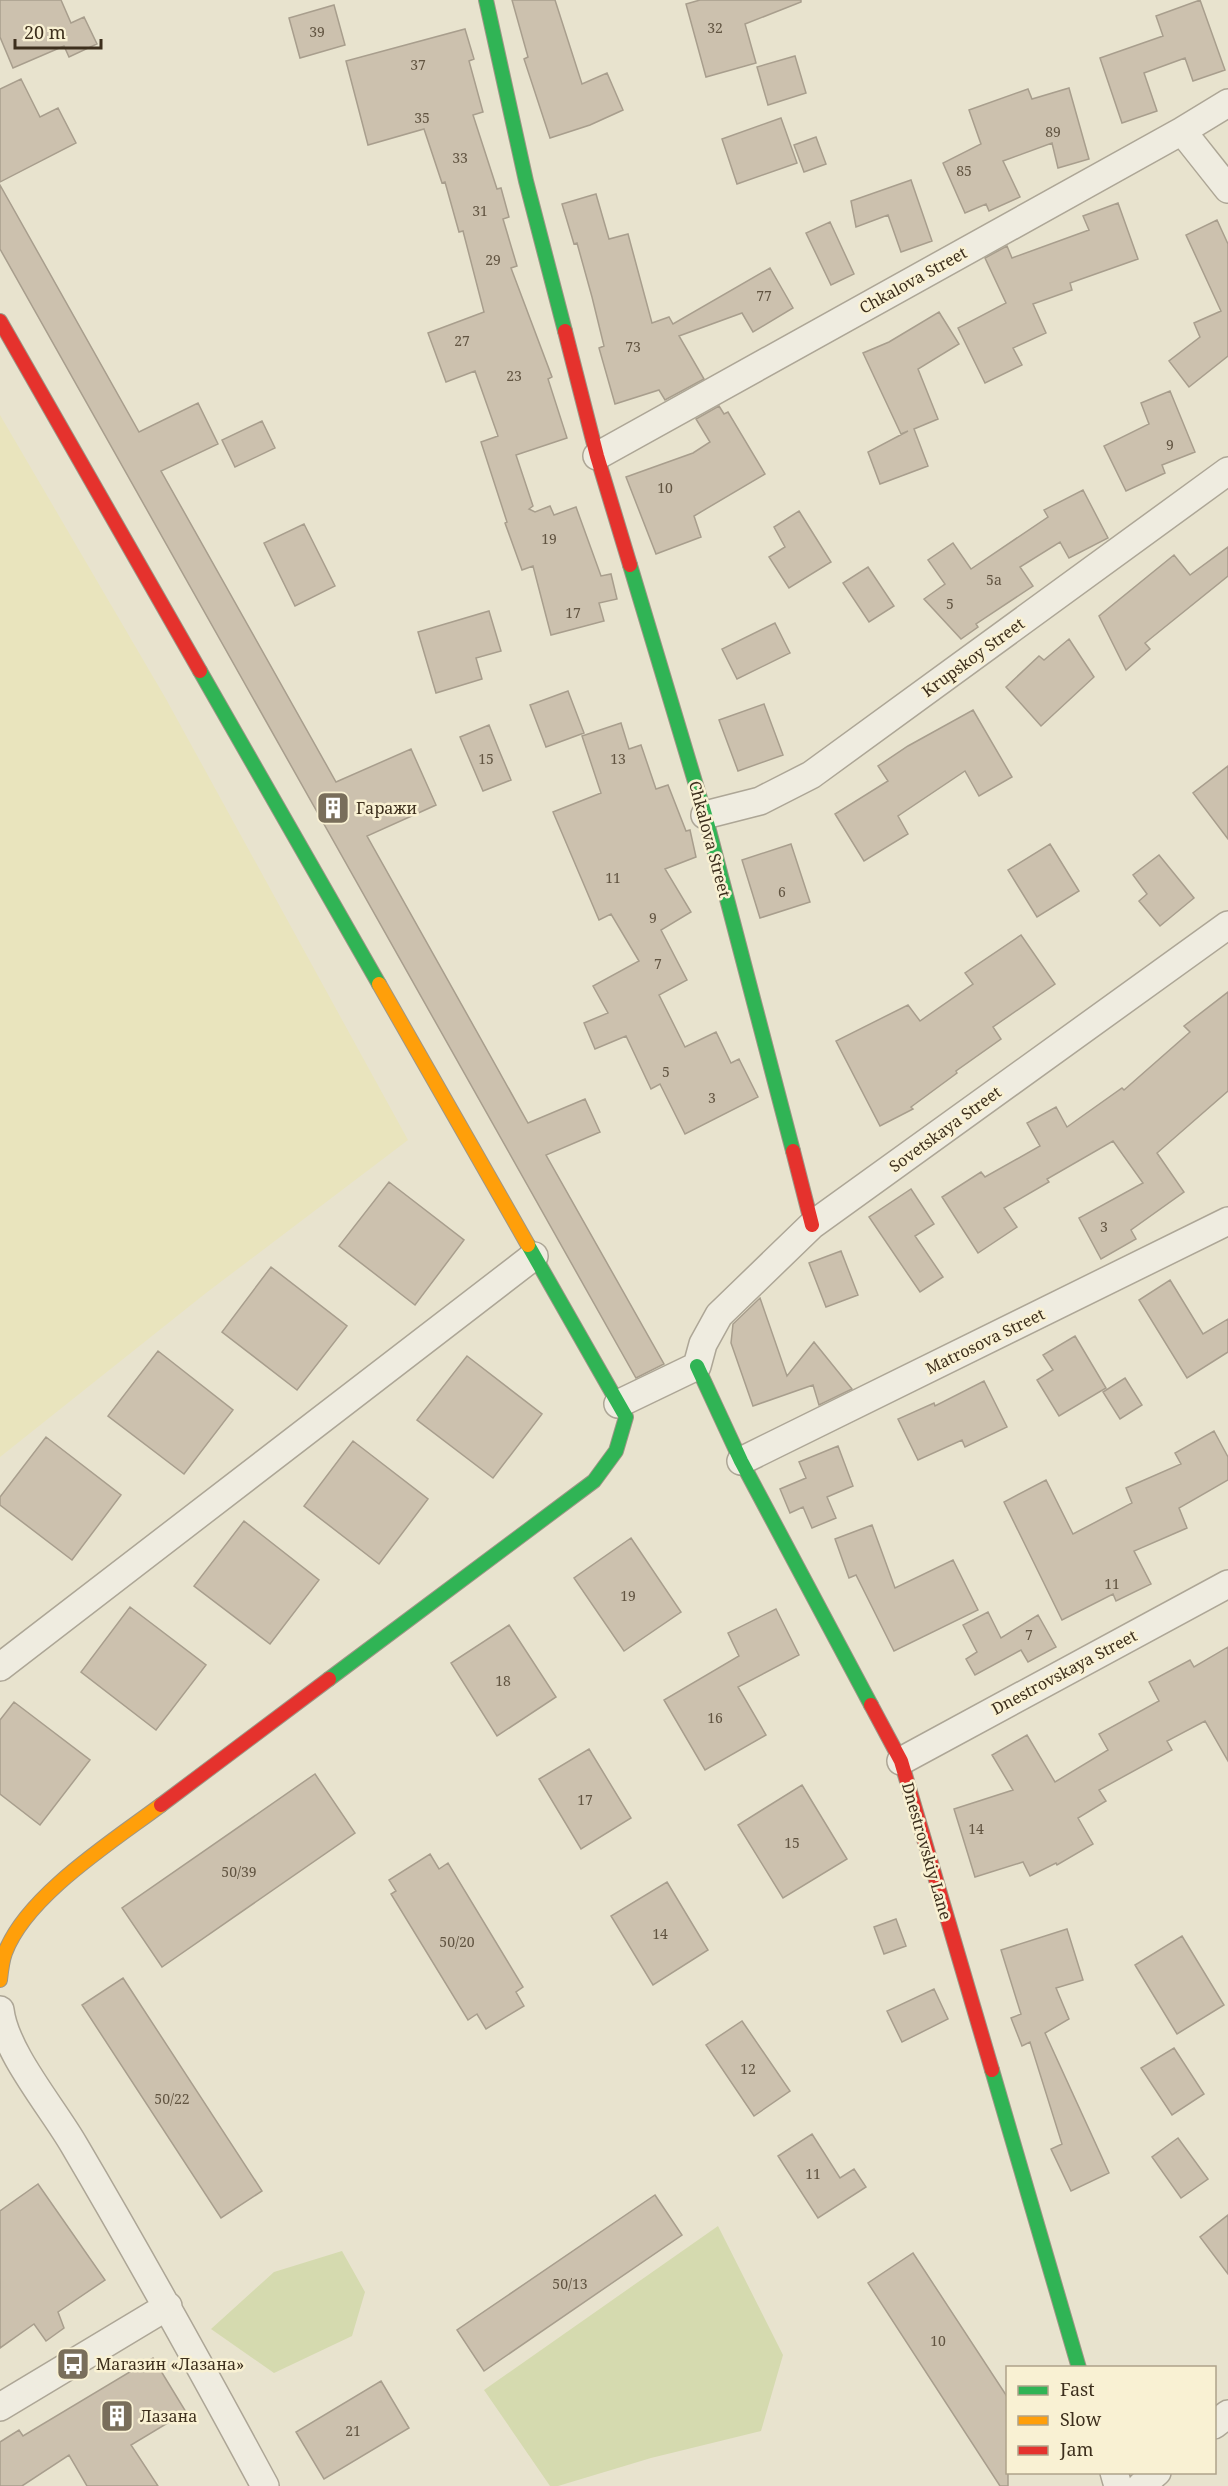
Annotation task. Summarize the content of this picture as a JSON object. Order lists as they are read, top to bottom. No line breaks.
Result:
{"streets":{"street":["Chkalova Street","Krupskoy Street","Sovetskaya Street","Matrosova Street","Dnestrovskaya Street","Dnestrovskiy Lane"]},"crossings":[["Chkalova Street","Krupskoy Street"],["Chkalova Street","Sovetskaya Street"],["Sovetskaya Street","Dnestrovskiy Lane"],["Matrosova Street","Dnestrovskiy Lane"],["Dnestrovskaya Street","Dnestrovskiy Lane"]],"places":{"building":["Гаражи","Лазана"],"bus stop":["Магазин «Лазана»"]},"house_numbers":["32","39","37","35","89","33","85","31","29","77","27","73","23","9","10","19","5а","5","17","15","13","11","6","9","7","5","3","3","11","19","7","18","16","17","14","15","50/39","14","50/20","12","50/22","11","50/13","10","21"],"legend":["Fast","Slow","Jam"],"scale_bar":"20 m"}
